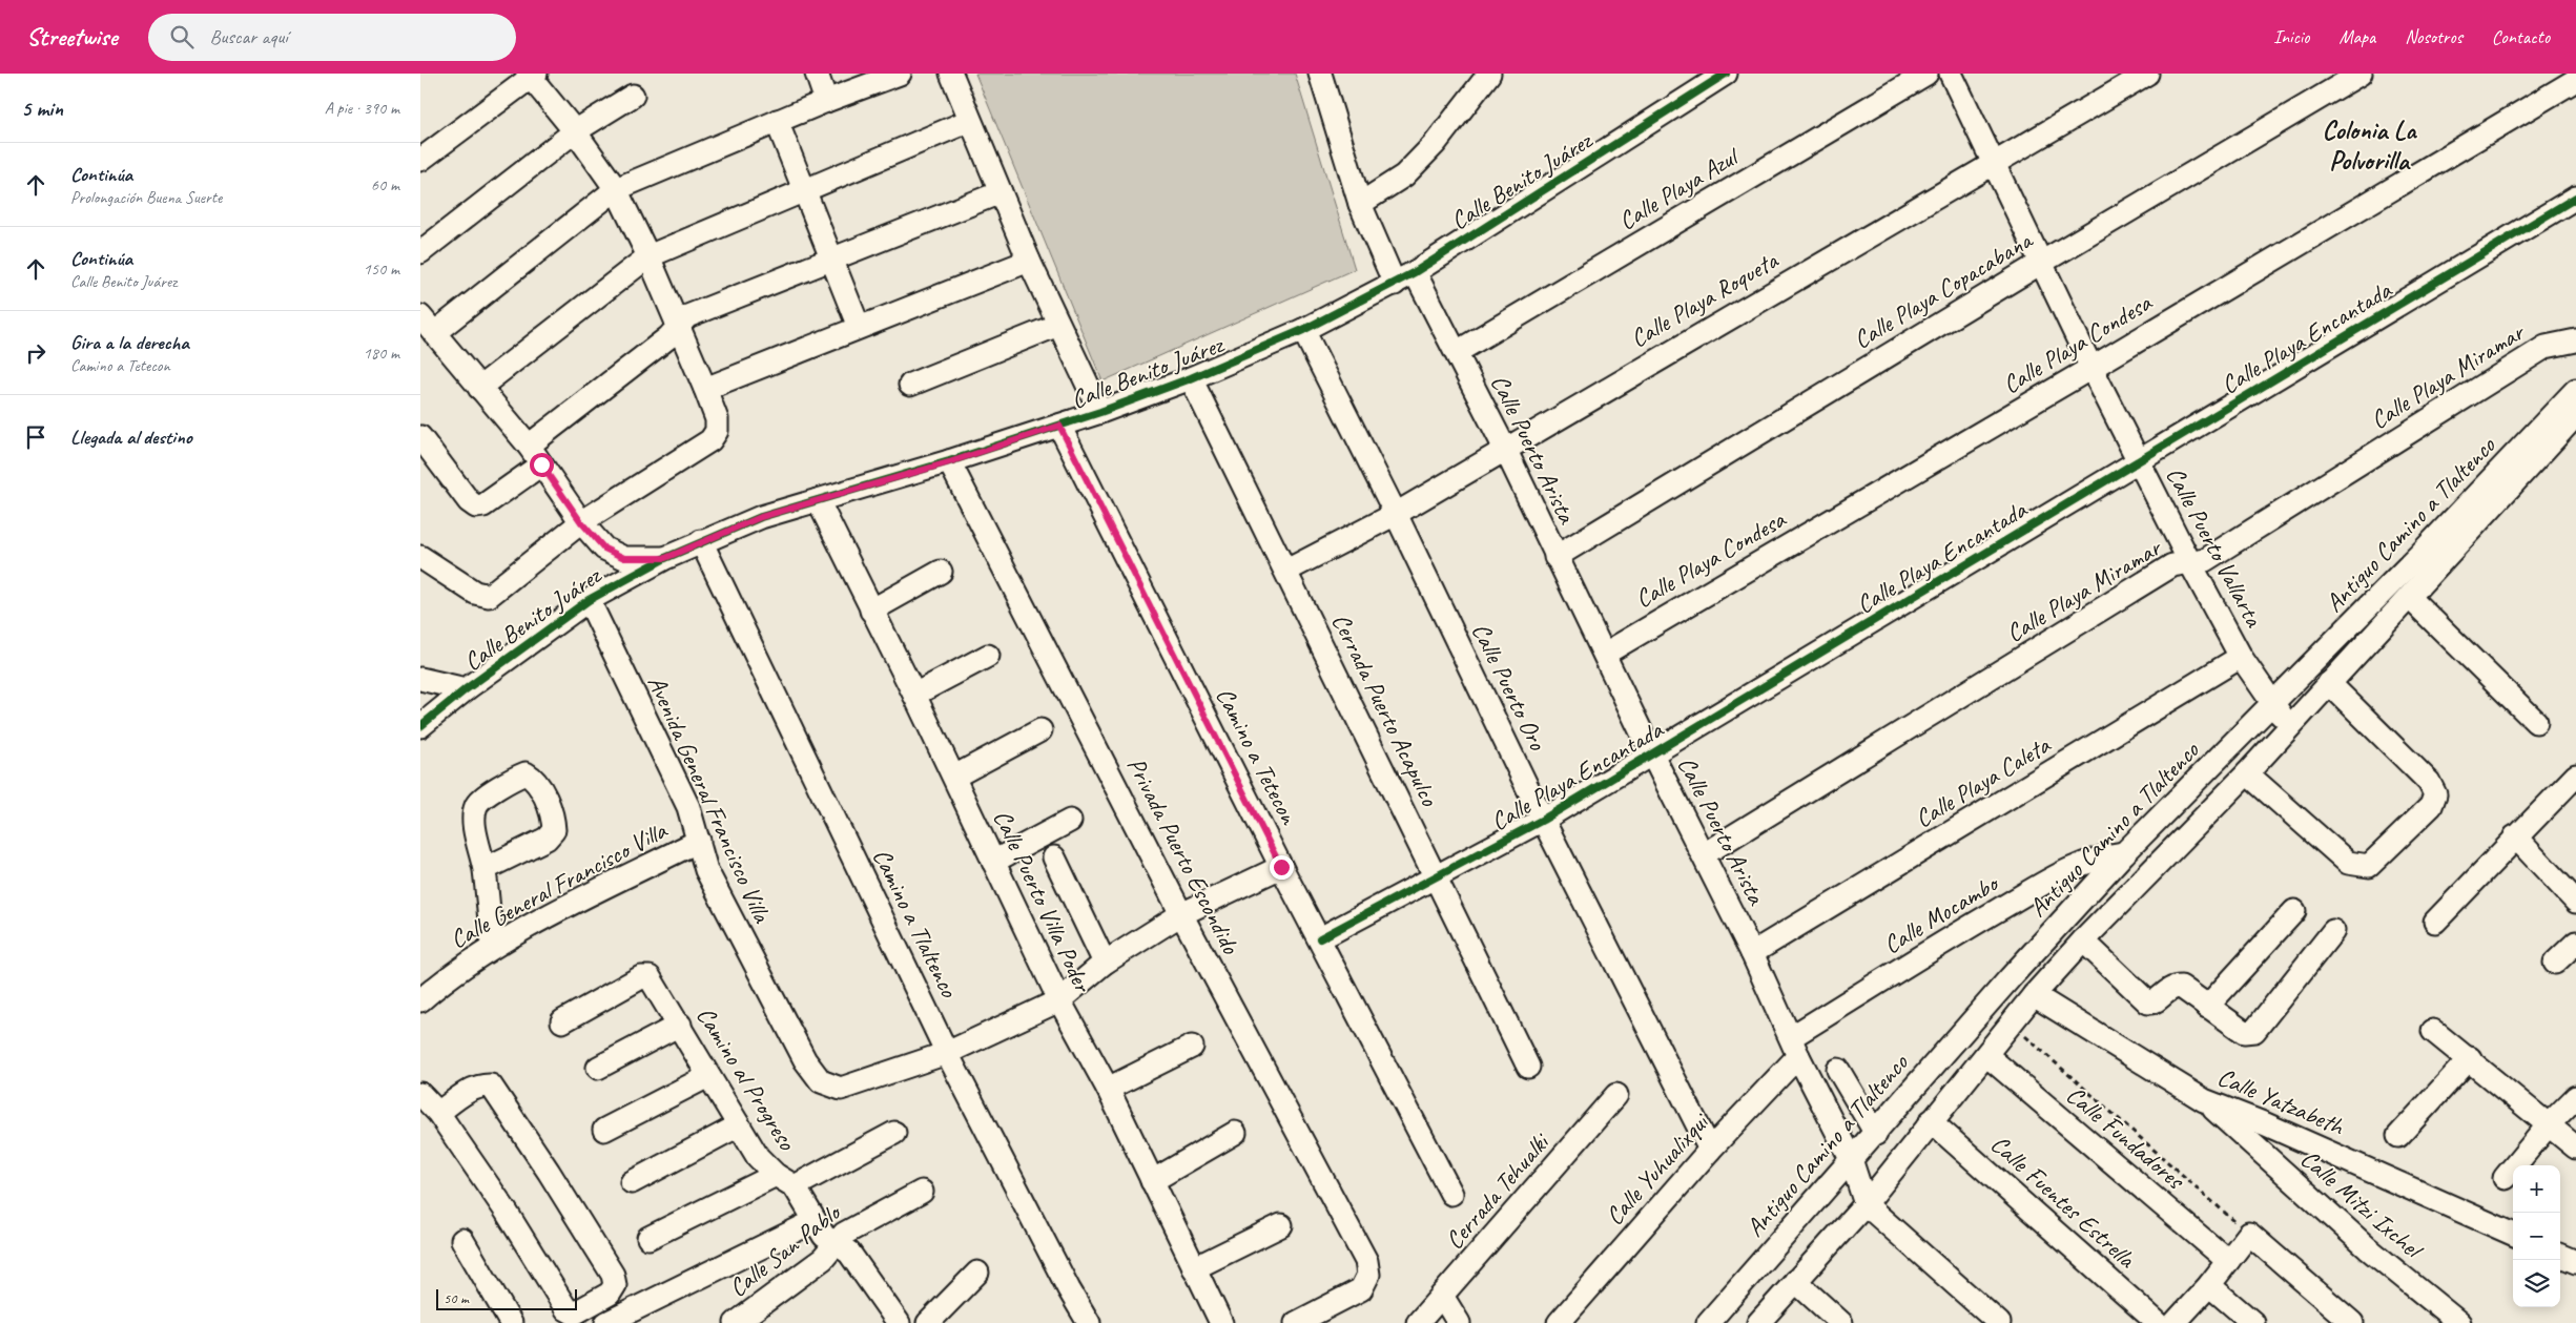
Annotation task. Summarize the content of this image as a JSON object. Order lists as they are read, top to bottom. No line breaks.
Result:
{"streets":{"street":["Calle Benito Juárez","Calle Playa Azul","Calle Playa Copacabana","Calle Playa Roqueta","Calle Playa Encantada","Calle Playa Condesa","Calle Playa Miramar","Calle Puerto Arista","Antiguo Camino a Tlaltenco","Calle Puerto Vallarta","Calle Puerto Oro","Cerrada Puerto Acapulco","Camino a Tetecon","Calle Playa Caleta","Avenida General Francisco Villa","Privada Puerto Escondido","Calle General Francisco Villa","Calle Puerto Villa Poder","Calle Mocambo","Camino a Tlaltenco","Camino al Progreso","Calle Yatzabeth","Calle Fundadores","Calle Yuhualixqui","Cerrada Tehualki","Calle Fuentes Estrella","Calle Mitzi Ixchel","Calle San Pablo"]},"crossings":[["Calle Benito Juárez","Calle Puerto Arista"],["Calle Benito Juárez","Calle Puerto Oro"],["Calle Benito Juárez","Cerrada Puerto Acapulco"],["Calle Benito Juárez","Camino a Tetecon"],["Calle Benito Juárez","Avenida General Francisco Villa"],["Calle Benito Juárez","Privada Puerto Escondido"],["Calle Benito Juárez","Calle Puerto Villa Poder"],["Calle Benito Juárez","Camino a Tlaltenco"],["Calle Playa Azul","Calle Puerto Arista"],["Calle Playa Copacabana","Calle Puerto Arista"],["Calle Playa Copacabana","Calle Puerto Vallarta"],["Calle Playa Roqueta","Calle Puerto Arista"],["Calle Playa Roqueta","Calle Puerto Vallarta"],["Calle Playa Roqueta","Calle Puerto Oro"],["Calle Playa Roqueta","Cerrada Puerto Acapulco"],["Calle Playa Encantada","Calle Puerto Arista"],["Calle Playa Encantada","Calle Puerto Vallarta"],["Calle Playa Encantada","Calle Puerto Oro"],["Calle Playa Encantada","Cerrada Puerto Acapulco"],["Calle Playa Encantada","Camino a Tetecon"],["Calle Playa Condesa","Calle Puerto Arista"],["Calle Playa Condesa","Calle Puerto Vallarta"],["Calle Playa Miramar","Calle Puerto Arista"],["Calle Playa Miramar","Calle Puerto Vallarta"],["Calle Puerto Arista","Antiguo Camino a Tlaltenco"],["Calle Puerto Arista","Calle Playa Caleta"],["Calle Puerto Arista","Calle Mocambo"],["Calle Puerto Arista","Calle Yuhualixqui"],["Antiguo Camino a Tlaltenco","Calle Puerto Vallarta"],["Antiguo Camino a Tlaltenco","Calle Mocambo"],["Calle Puerto Vallarta","Calle Playa Caleta"],["Calle Puerto Oro","Calle Yuhualixqui"],["Avenida General Francisco Villa","Calle General Francisco Villa"],["Avenida General Francisco Villa","Camino a Tlaltenco"],["Calle Mocambo","Calle Yuhualixqui"],["Camino al Progreso","Calle San Pablo"],["Calle Yatzabeth","Calle Mitzi Ixchel"]],"districts":["Colonia La Polvorilla"],"scale_bar":"50 m","page":{"header":"Streetwise","search":"Buscar aquí","nav":["Inicio","Mapa","Nosotros","Contacto"],"heading":["5 min","A pie · 390 m"],"list":[["Continúa","Prolongación Buena Suerte","60 m"],["Continúa","Calle Benito Juárez","150 m"],["Gira a la derecha","Camino a Tetecon","180 m"],"Llegada al destino"],"map_buttons":["+","−"],"scale":"50 m"}}
